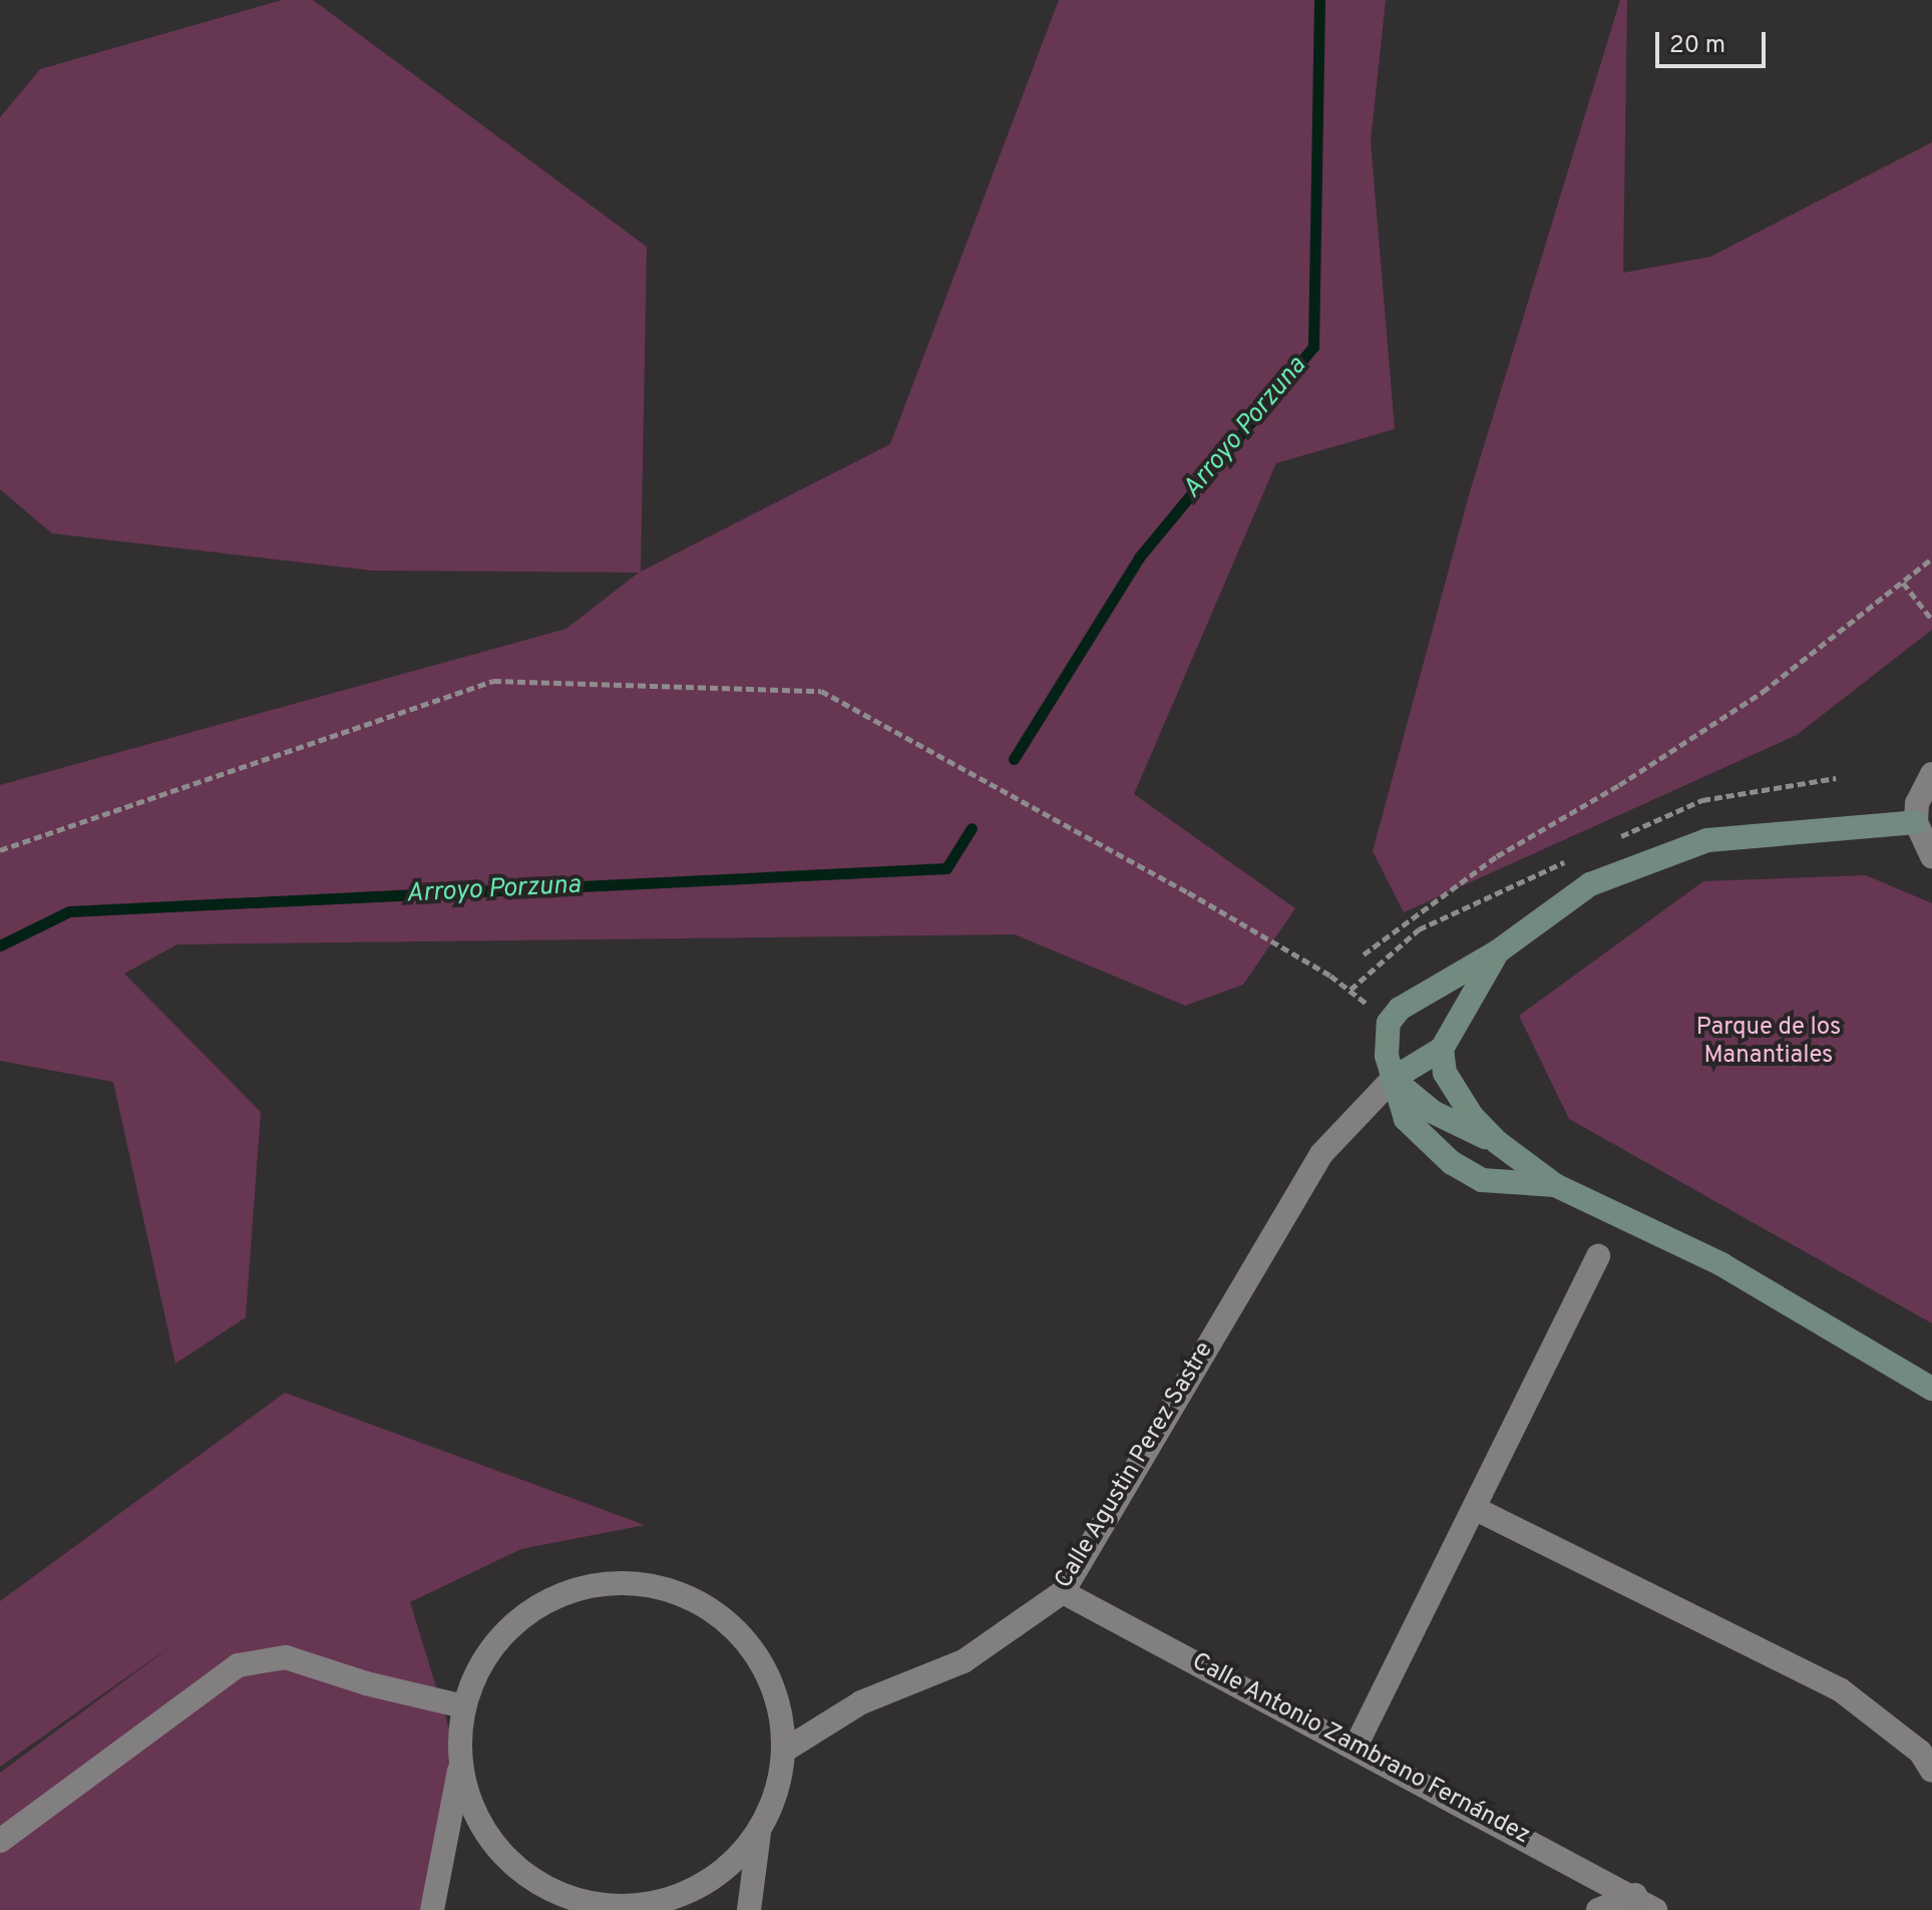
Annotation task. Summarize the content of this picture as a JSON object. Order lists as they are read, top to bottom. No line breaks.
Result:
{"streets":{"street":["Calle Agustin Perez Sastre","Calle Antonio Zambrano Fernández"]},"crossings":[["Calle Agustin Perez Sastre","Calle Antonio Zambrano Fernández"]],"water":["Arroyo Porzuna"],"parks":["Parque de los Manantiales"],"scale_bar":"20 m"}
